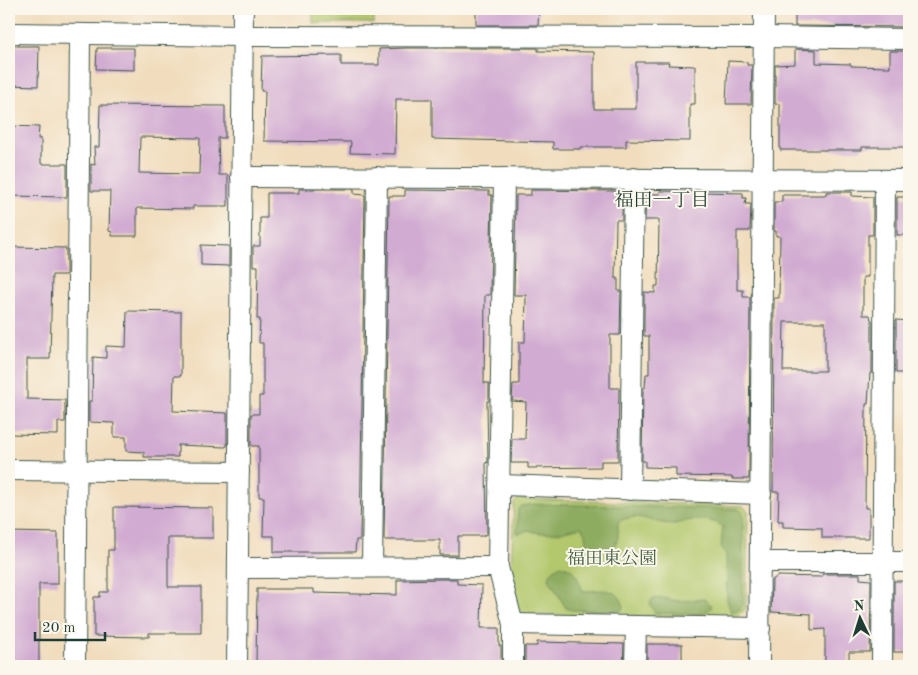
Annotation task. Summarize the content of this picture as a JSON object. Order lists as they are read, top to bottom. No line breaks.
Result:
{"districts":["福田一丁目"],"parks":["福田東公園"],"scale_bar":"20 m","north":"top"}
